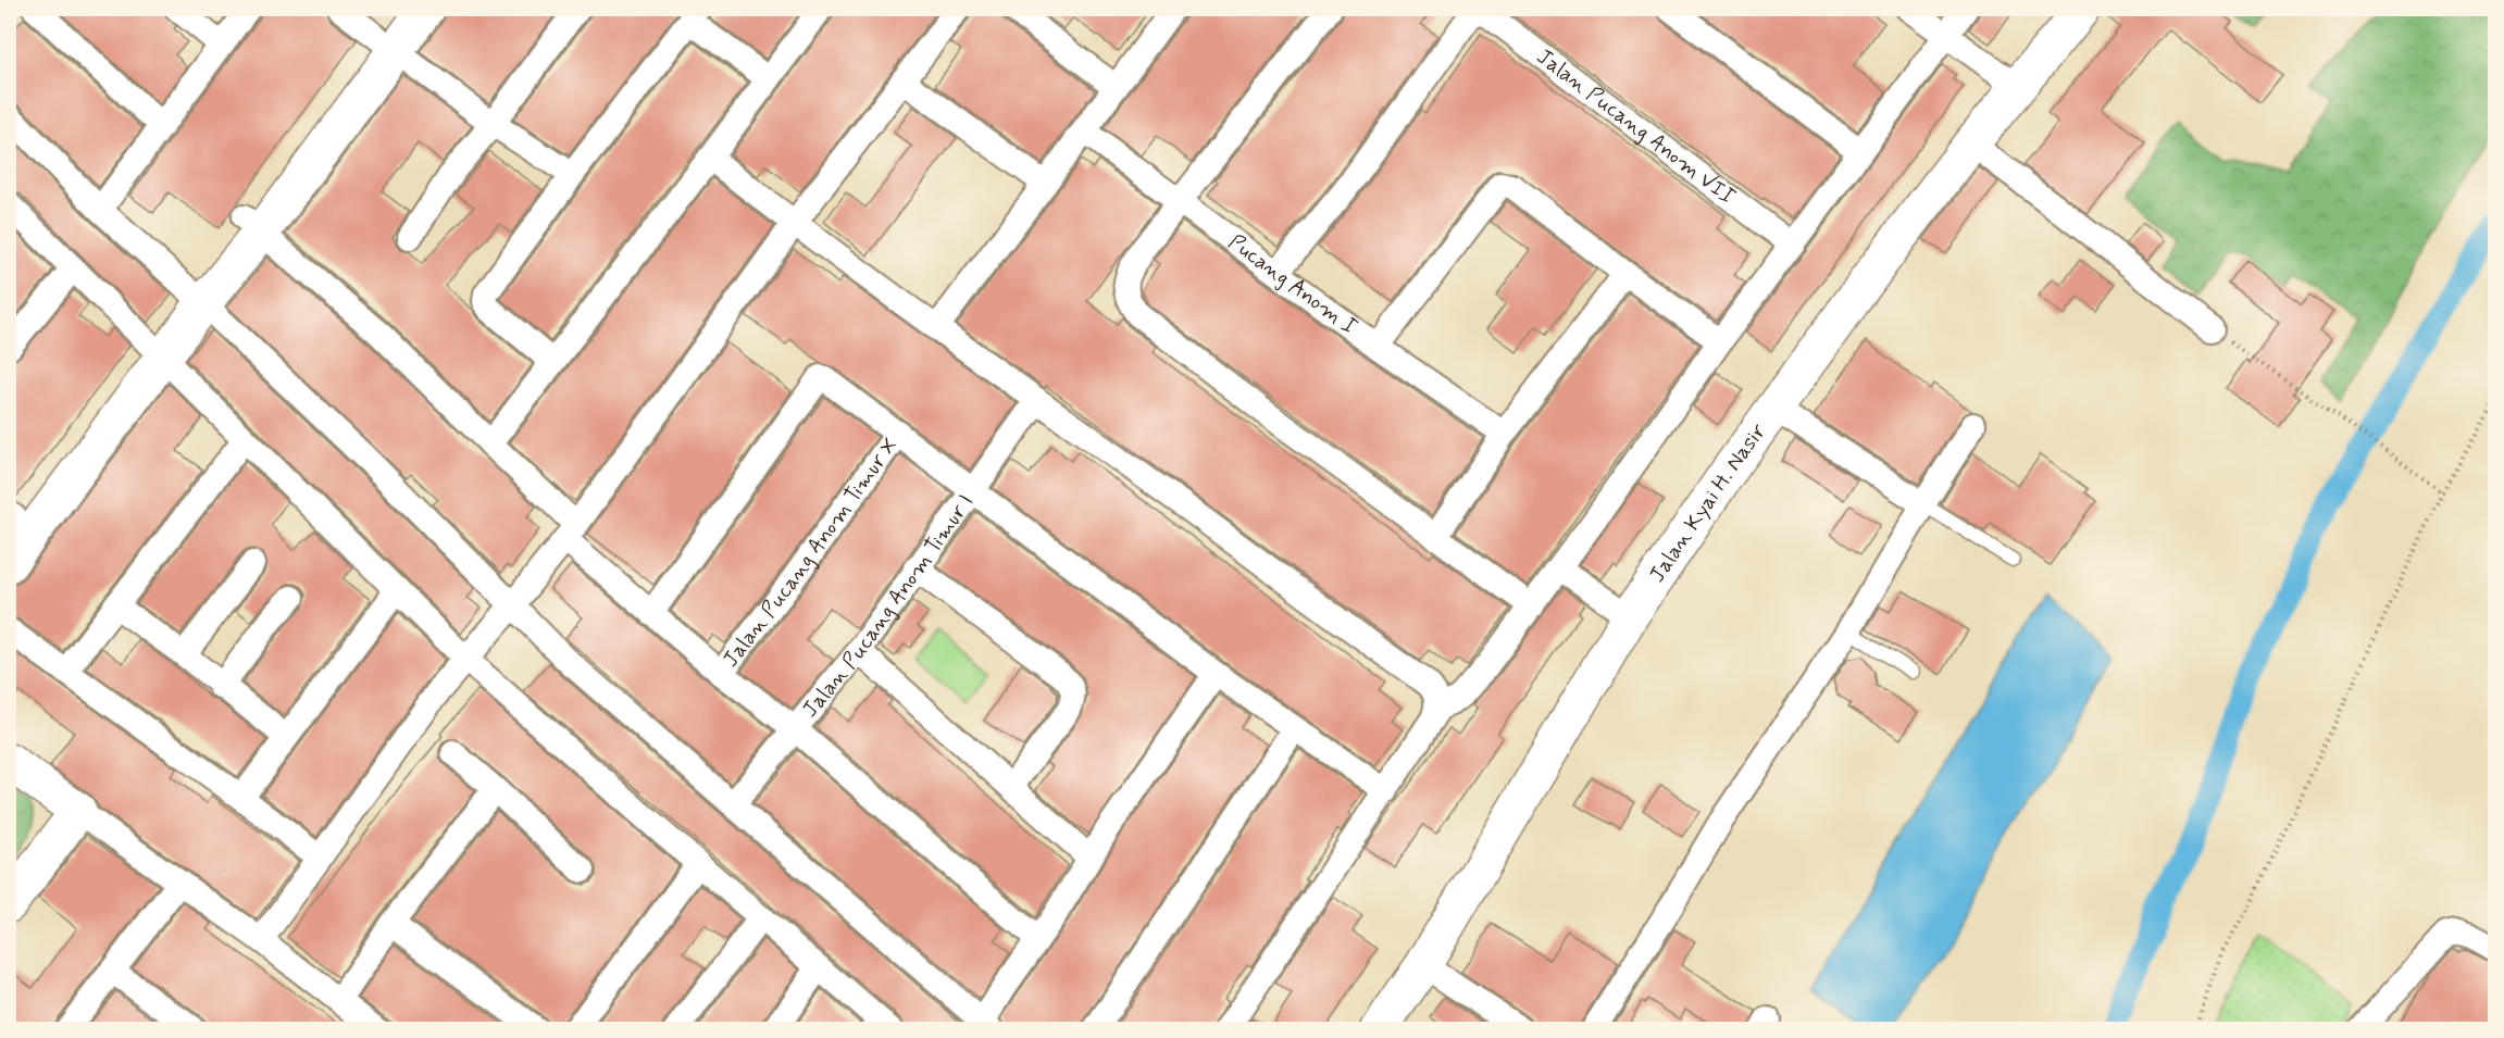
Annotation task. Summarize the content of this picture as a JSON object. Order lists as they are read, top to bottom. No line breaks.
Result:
{"streets":{"main road":["Jalan Kyai H. Nasir"],"street":["Jalan Pucang Anom VII","Pucang Anom I","Jalan Pucang Anom Timur X","Jalan Pucang Anom Timur I"]}}
